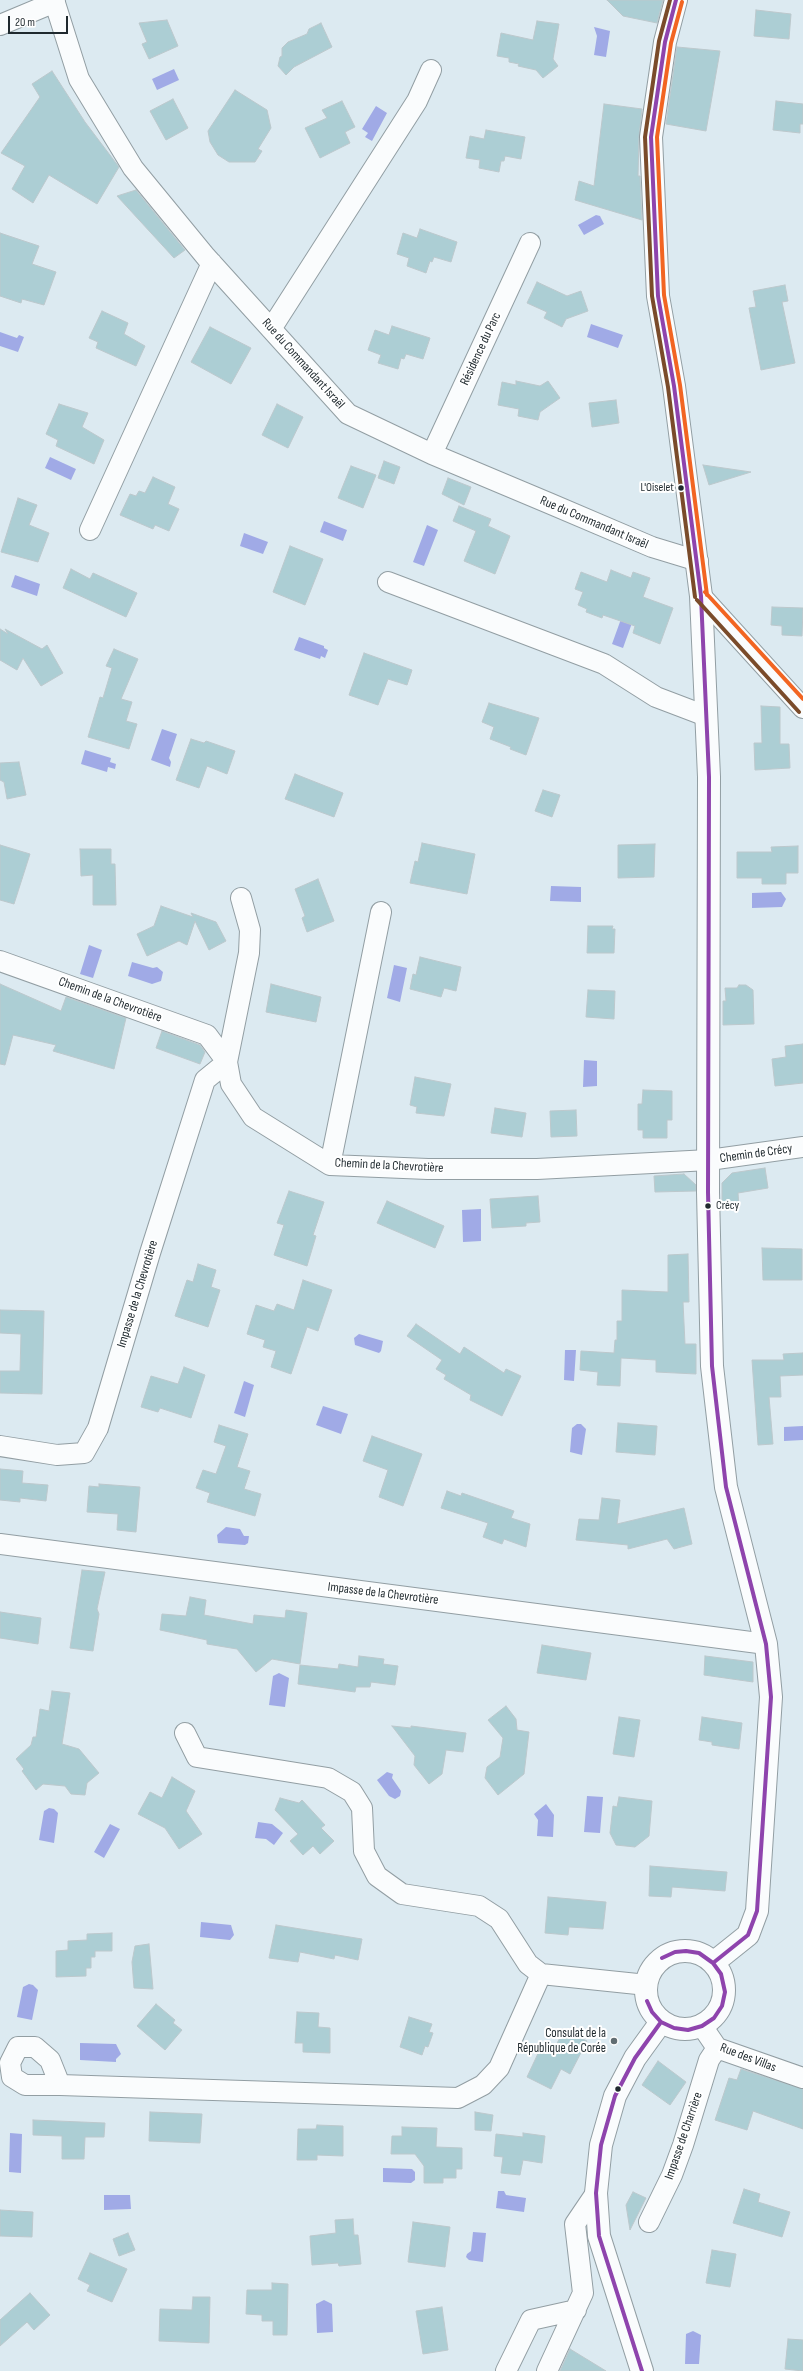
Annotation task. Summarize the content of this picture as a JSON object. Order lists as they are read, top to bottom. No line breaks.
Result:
{"streets":{"street":["Résidence du Parc","Rue du Commandant Israël","Chemin de la Chevrotière","Chemin de Crécy","Impasse de la Chevrotière","Rue des Villas","Impasse de Charrière"]},"crossings":[["Résidence du Parc","Rue du Commandant Israël"],["Chemin de la Chevrotière","Chemin de Crécy"],["Chemin de la Chevrotière","Impasse de la Chevrotière"],["Rue des Villas","Impasse de Charrière"]],"places":["L'Oiselet","Crécy","Consulat de la République de Corée"],"scale_bar":"20 m"}
